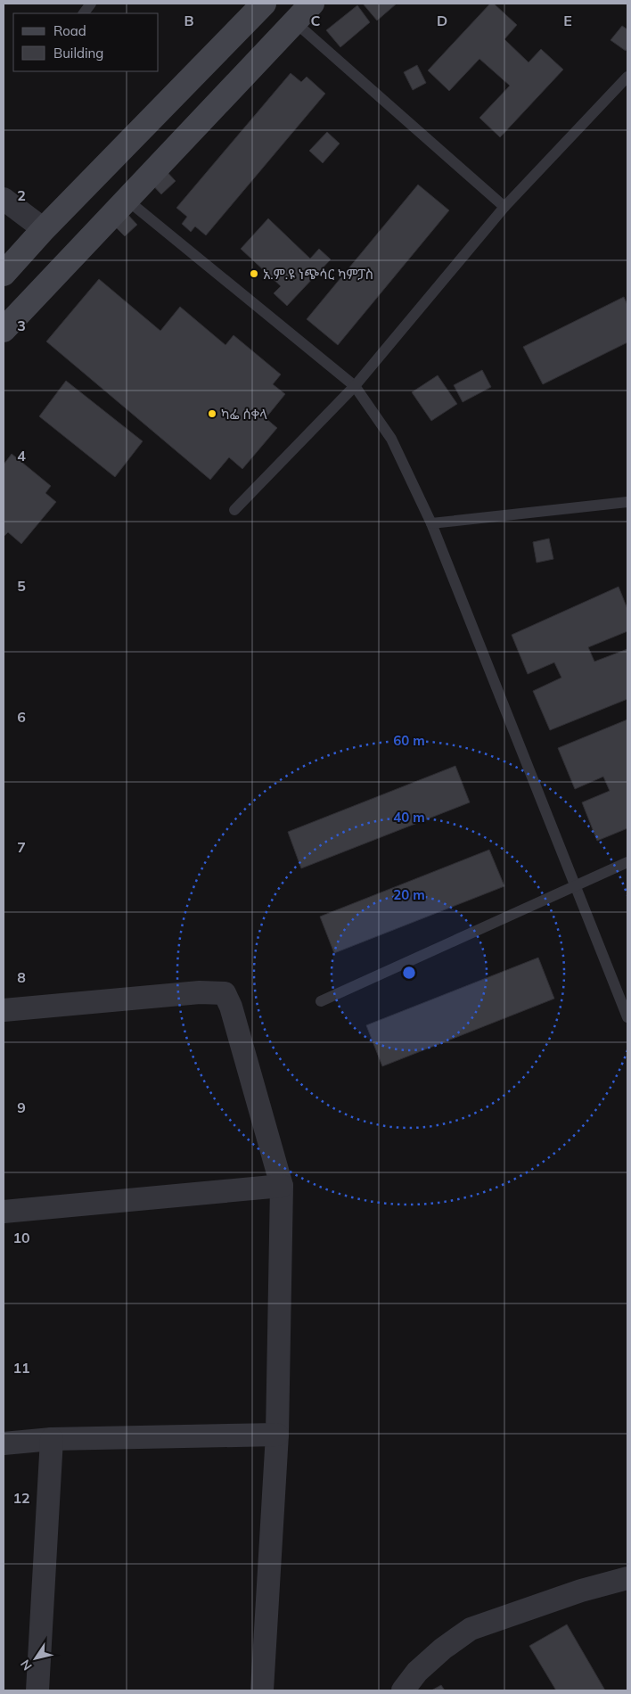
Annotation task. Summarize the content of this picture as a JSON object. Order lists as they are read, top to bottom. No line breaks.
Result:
{"places":["አ.ም.ዩ ነጭሳር ካምፓስ","ካፌ ሰቀላ"],"legend":["Road","Building"],"north":"bottom left","grid":{"columns":["B","C","D","E"],"rows":["2","3","4","5","6","7","8","9","10","11","12"]},"rings":["60 m","40 m","20 m"]}
